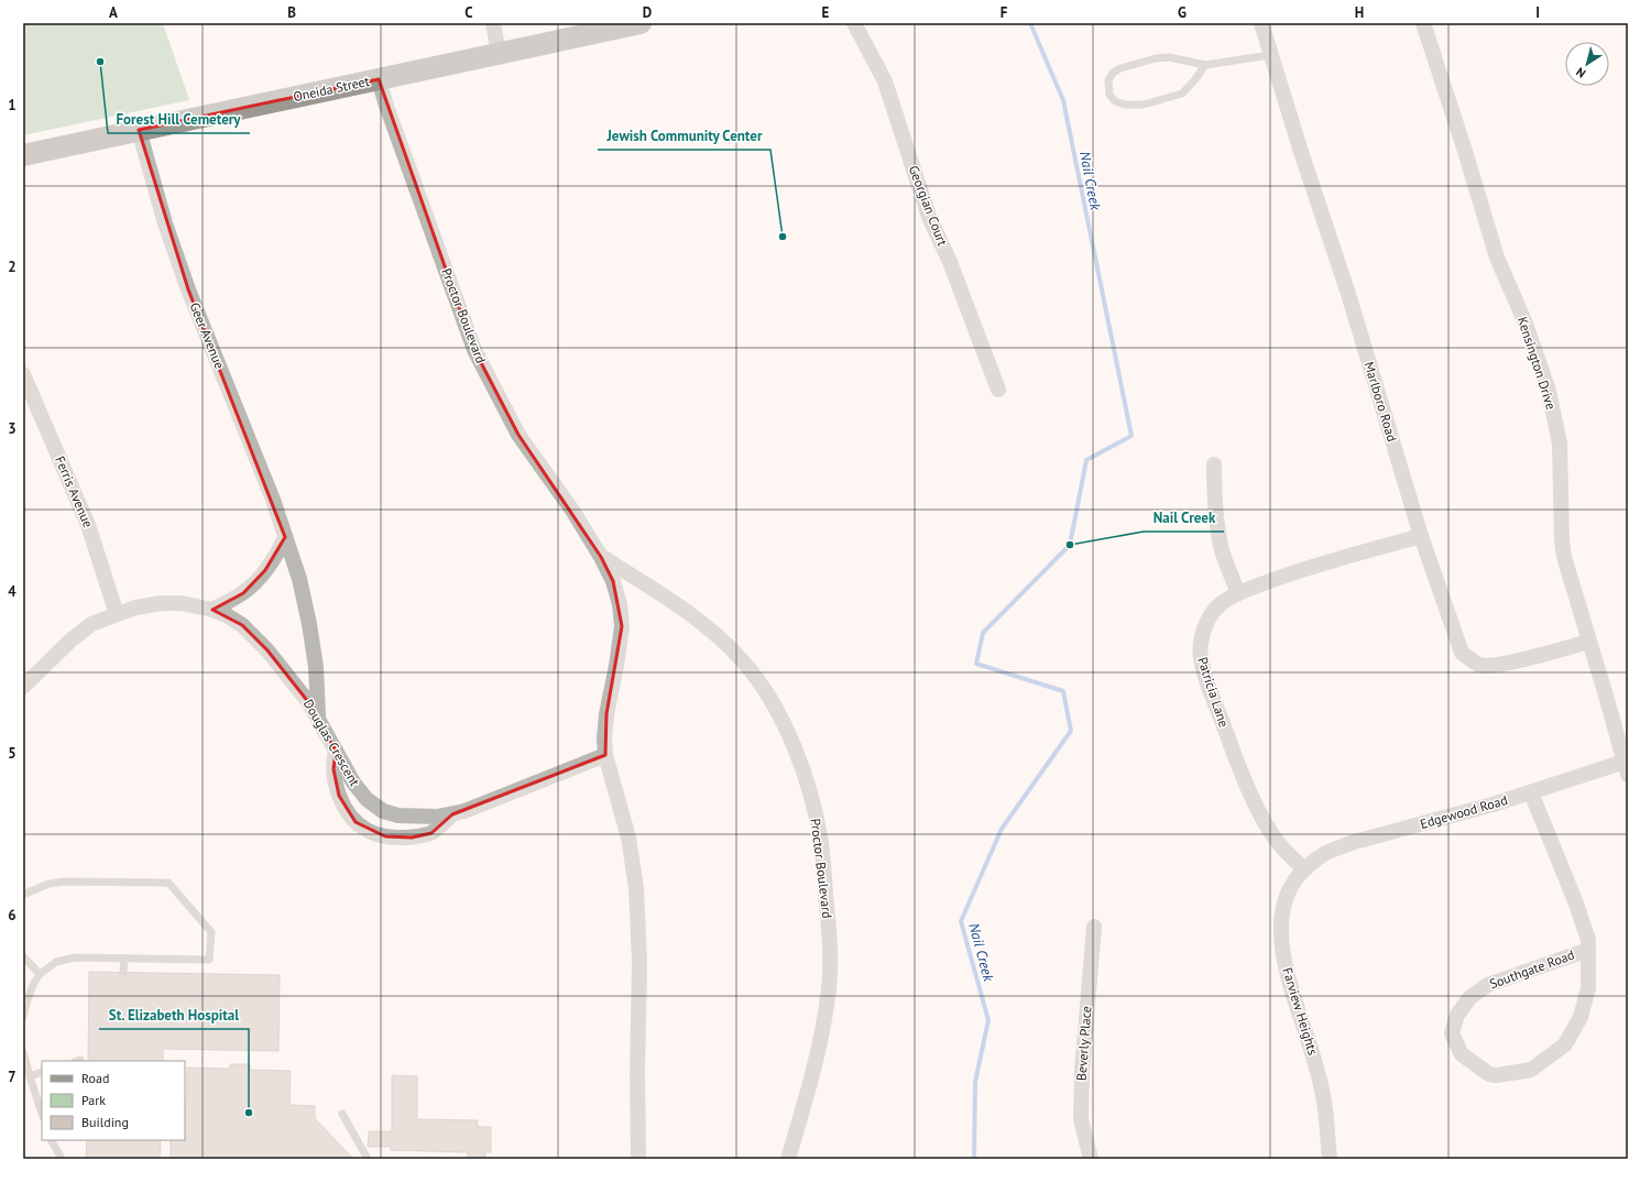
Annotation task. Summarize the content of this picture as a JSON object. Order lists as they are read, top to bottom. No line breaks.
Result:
{"streets":{"street":["Oneida Street","Georgian Court","Proctor Boulevard","Geer Avenue","Kensington Drive","Marlboro Road","Ferris Avenue","Patricia Lane","Douglas Crescent","Edgewood Road","Southgate Road","Farview Heights","Beverly Place"]},"crossings":[["Oneida Street","Proctor Boulevard"],["Oneida Street","Geer Avenue"],["Proctor Boulevard","Douglas Crescent"],["Geer Avenue","Douglas Crescent"],["Kensington Drive","Marlboro Road"],["Kensington Drive","Edgewood Road"],["Marlboro Road","Patricia Lane"],["Ferris Avenue","Douglas Crescent"],["Patricia Lane","Edgewood Road"],["Patricia Lane","Farview Heights"],["Edgewood Road","Southgate Road"],["Edgewood Road","Farview Heights"]],"water":["Nail Creek"],"places":["Forest Hill Cemetery","Jewish Community Center","Nail Creek","St. Elizabeth Hospital"],"legend":["Road","Park","Building"],"north":"bottom left","grid":{"columns":["A","B","C","D","E","F","G","H","I"],"rows":["1","2","3","4","5","6","7"]}}
